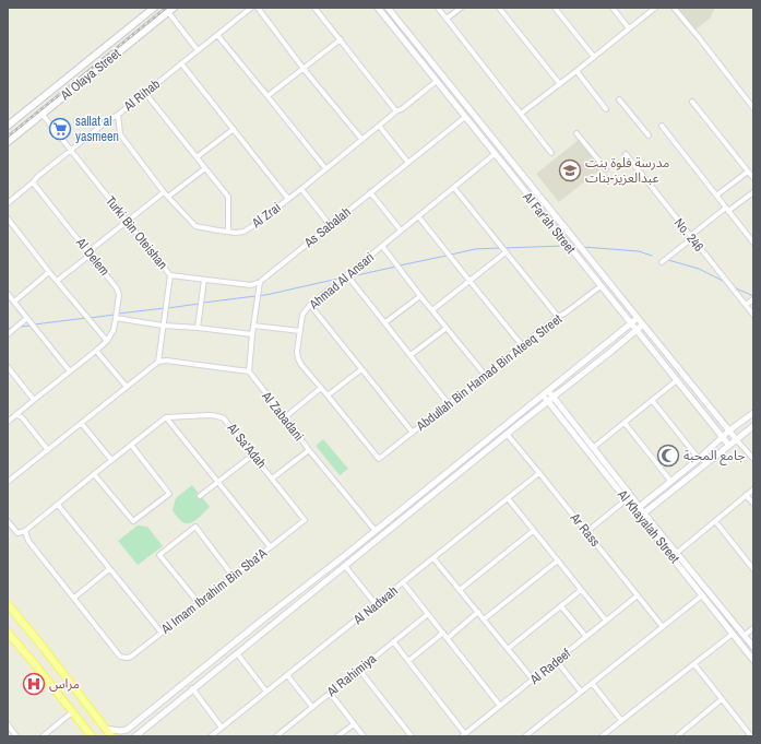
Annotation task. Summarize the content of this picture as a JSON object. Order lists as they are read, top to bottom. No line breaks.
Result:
{"streets":{"main road":["Al Olaya Street"],"street":["Al Rihab","Al Zrai","Al Far'ah Street","As Sabalah","Turki Bin Oteishan","No. 246","Al Delem","Ahmad Al Ansari","Abdullah Bin Hamad Bin Ateeq Street","Al Zabadani","Al Sa'Adah","Al Khayalah Street","Ar Rass","Al Imam Ibrahim Bin Sba'A","Al Nadwah","Al Radeef","Al Rahimiya"]},"crossings":[["Al Olaya Street","Turki Bin Oteishan"],["Al Rihab","Al Zrai"],["Al Rihab","Turki Bin Oteishan"],["Al Rihab","Al Delem"],["Al Zrai","Al Far'ah Street"],["Al Far'ah Street","As Sabalah"],["Al Far'ah Street","Ahmad Al Ansari"],["Al Far'ah Street","Abdullah Bin Hamad Bin Ateeq Street"],["Ahmad Al Ansari","Abdullah Bin Hamad Bin Ateeq Street"],["Al Sa'Adah","Al Imam Ibrahim Bin Sba'A"],["Ar Rass","Al Nadwah"],["Ar Rass","Al Radeef"]],"places":{"supermarket":["sallat al yasmeen"],"school or university":["مدرسة فلوة بنت عبدالعزيز-بنات"],"mosque":["جامع المحبة"],"hospital":["مراس"]}}
